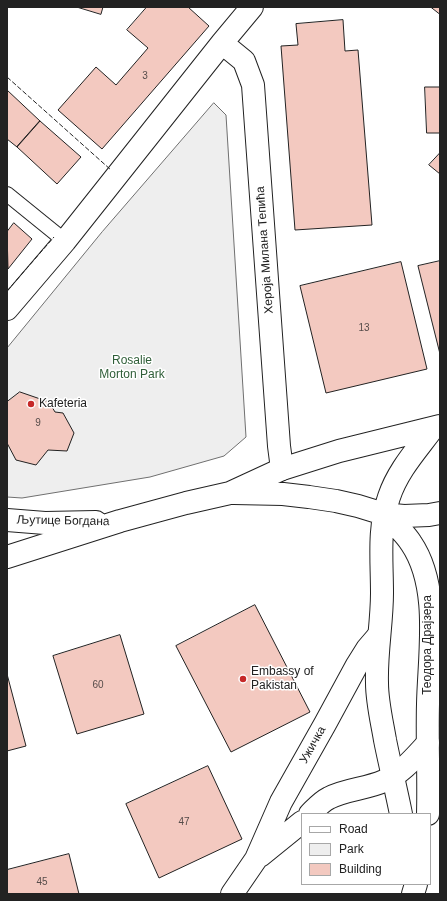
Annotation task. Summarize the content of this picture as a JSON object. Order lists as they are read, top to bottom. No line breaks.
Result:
{"streets":{"street":["Хероја Милана Тепића","Љутице Богдана","Теодора Драјзера","Ужичка"]},"parks":["Rosalie Morton Park"],"places":["Kafeteria","Embassy of Pakistan"],"house_numbers":["3","13","9","60","47","45"],"legend":["Road","Park","Building"]}
